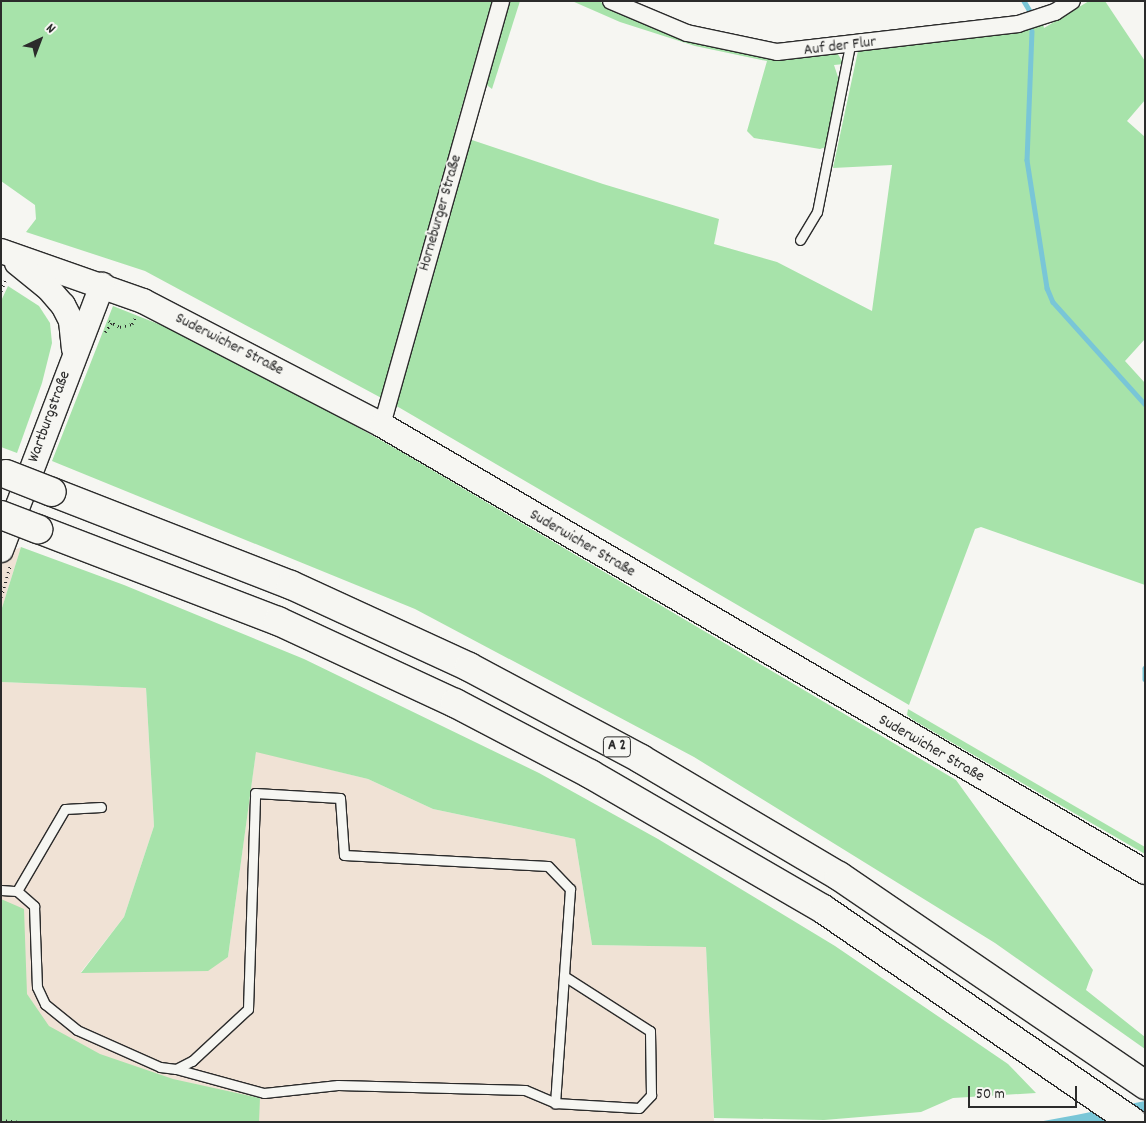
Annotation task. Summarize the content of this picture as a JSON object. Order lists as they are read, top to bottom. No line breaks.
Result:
{"streets":{"highway":["A 2"],"main road":["Suderwicher Straße","Wartburgstraße"],"street":["Auf der Flur","Horneburger Straße"]},"crossings":[["Horneburger Straße","Suderwicher Straße"],["Suderwicher Straße","Wartburgstraße"]],"scale_bar":"50 m","north":"top right"}
